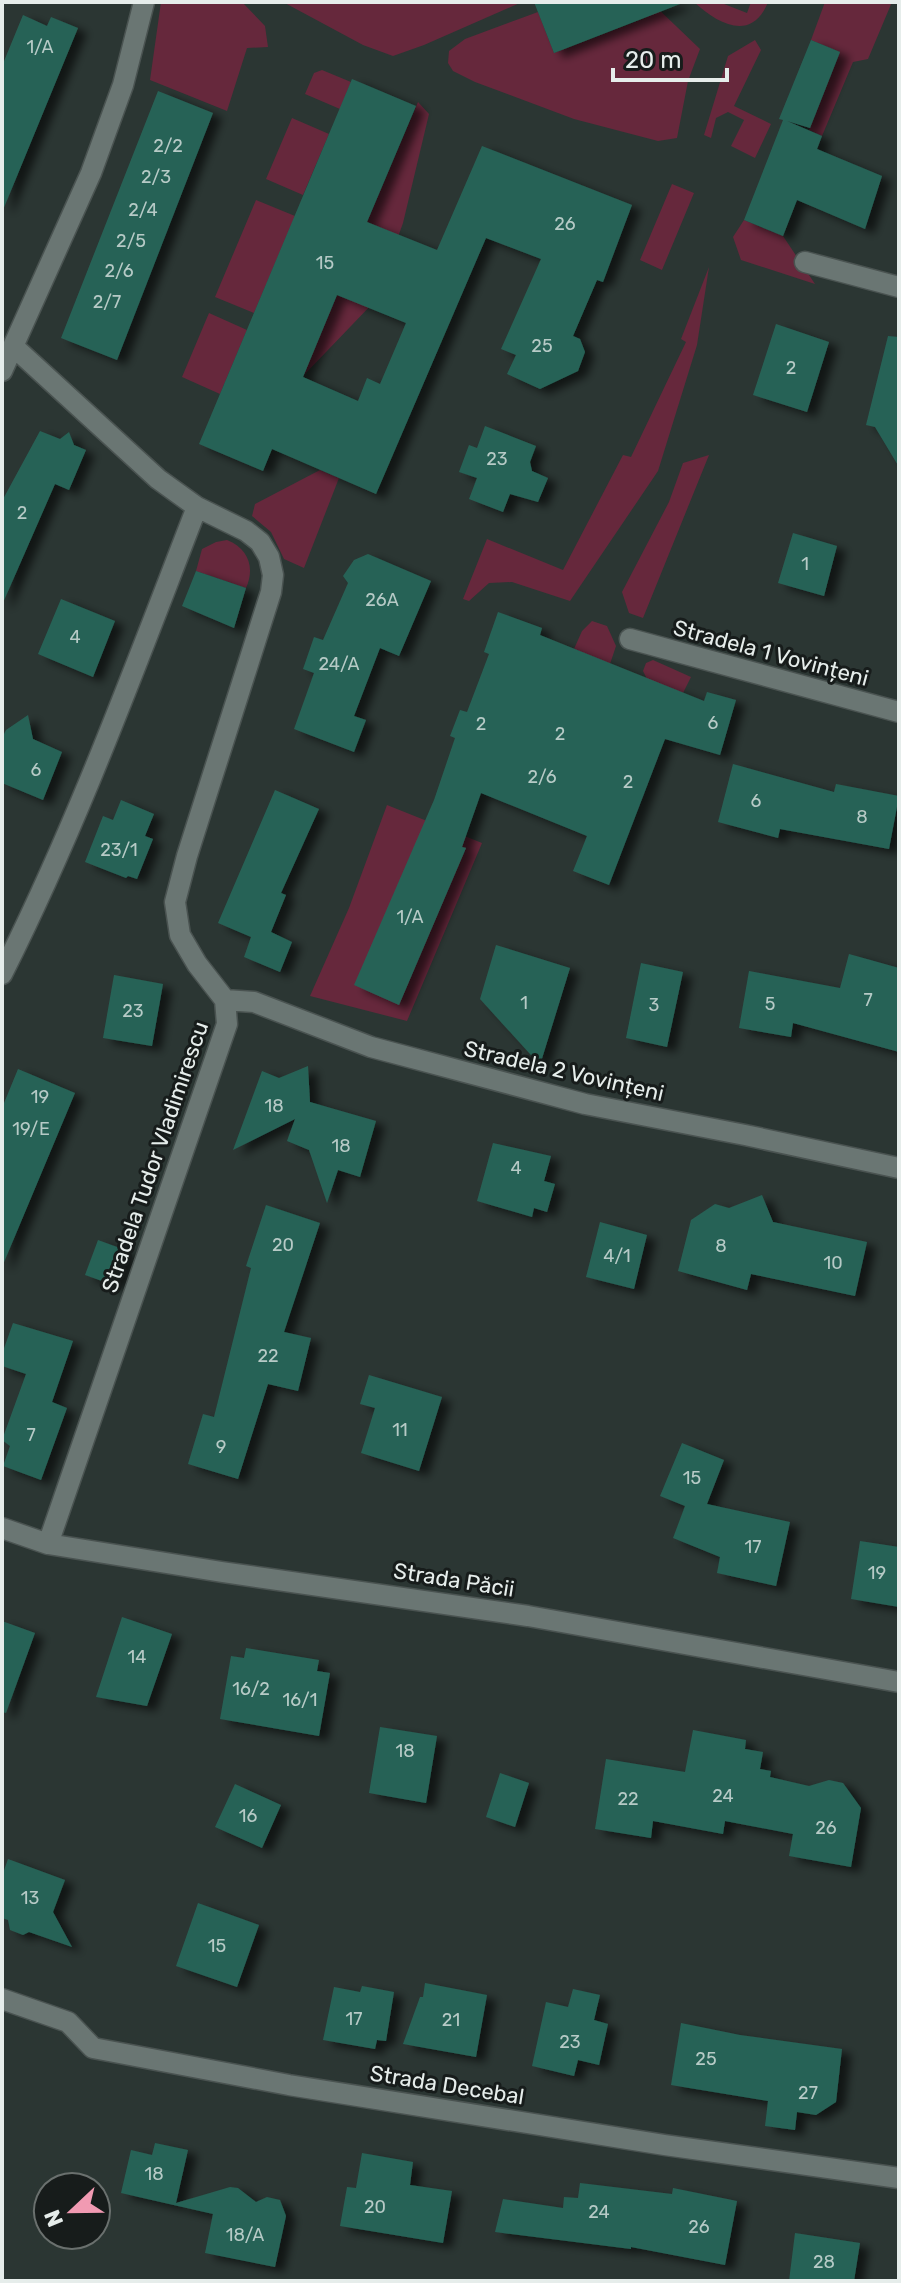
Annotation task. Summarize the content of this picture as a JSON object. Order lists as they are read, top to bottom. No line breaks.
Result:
{"streets":{"street":["Stradela 1 Vovințeni","Stradela 2 Vovințeni","Stradela Tudor Vladimirescu","Strada Păcii","Strada Decebal"]},"crossings":[["Stradela 2 Vovințeni","Stradela Tudor Vladimirescu"],["Stradela Tudor Vladimirescu","Strada Păcii"]],"house_numbers":["1/A","2/2","2/3","2/4","26","2/5","15","2/6","2/7","25","2","23","2","1","26A","4","24/A","6","2","2","6","2/6","2","6","8","23/1","1/A","7","1","5","3","23","19","18","19/E","18","4","20","8","4/1","10","22","11","7","9","15","17","19","14","16/2","16/1","18","24","22","16","26","13","15","17","21","23","25","27","18","20","24","26","18/A","28"],"scale_bar":"20 m","north":"left"}
